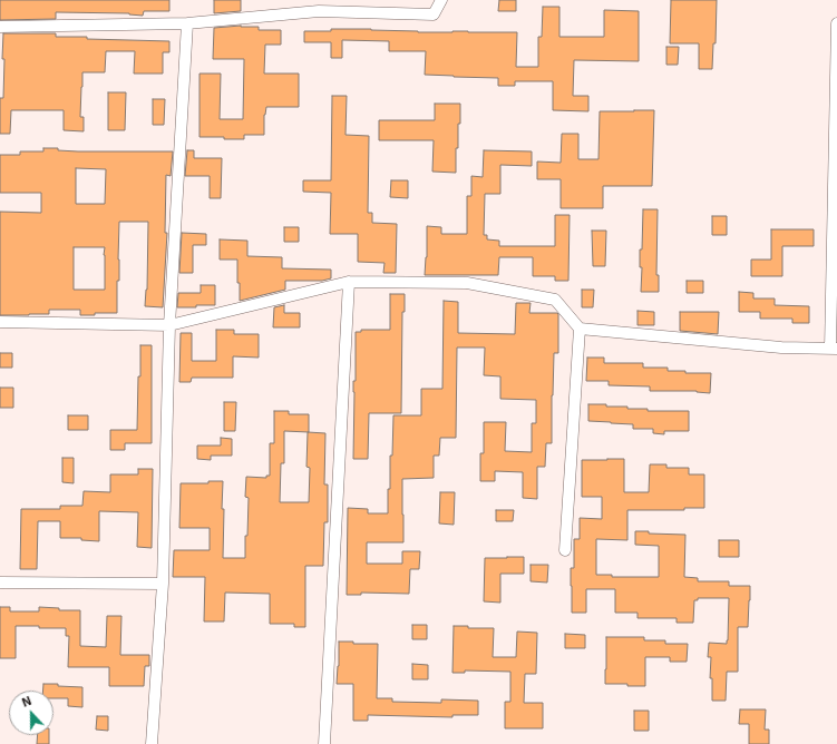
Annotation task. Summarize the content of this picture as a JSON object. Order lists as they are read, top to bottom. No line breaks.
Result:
{"north":"top"}
